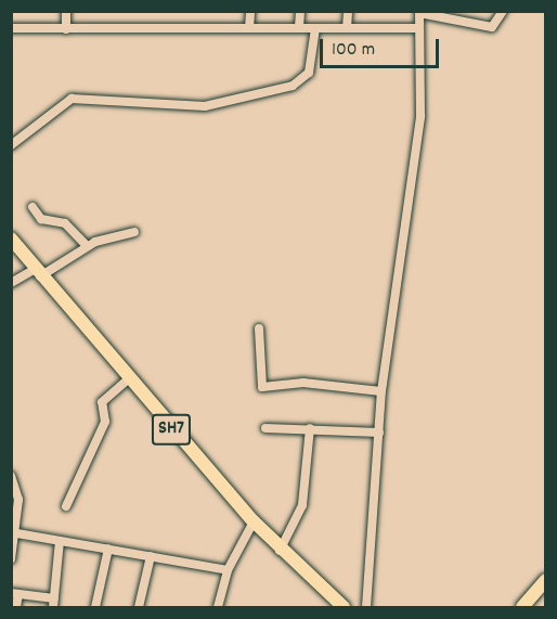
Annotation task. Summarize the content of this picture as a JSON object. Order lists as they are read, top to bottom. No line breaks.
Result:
{"streets":{"main road":["SH7"]},"scale_bar":"100 m"}
